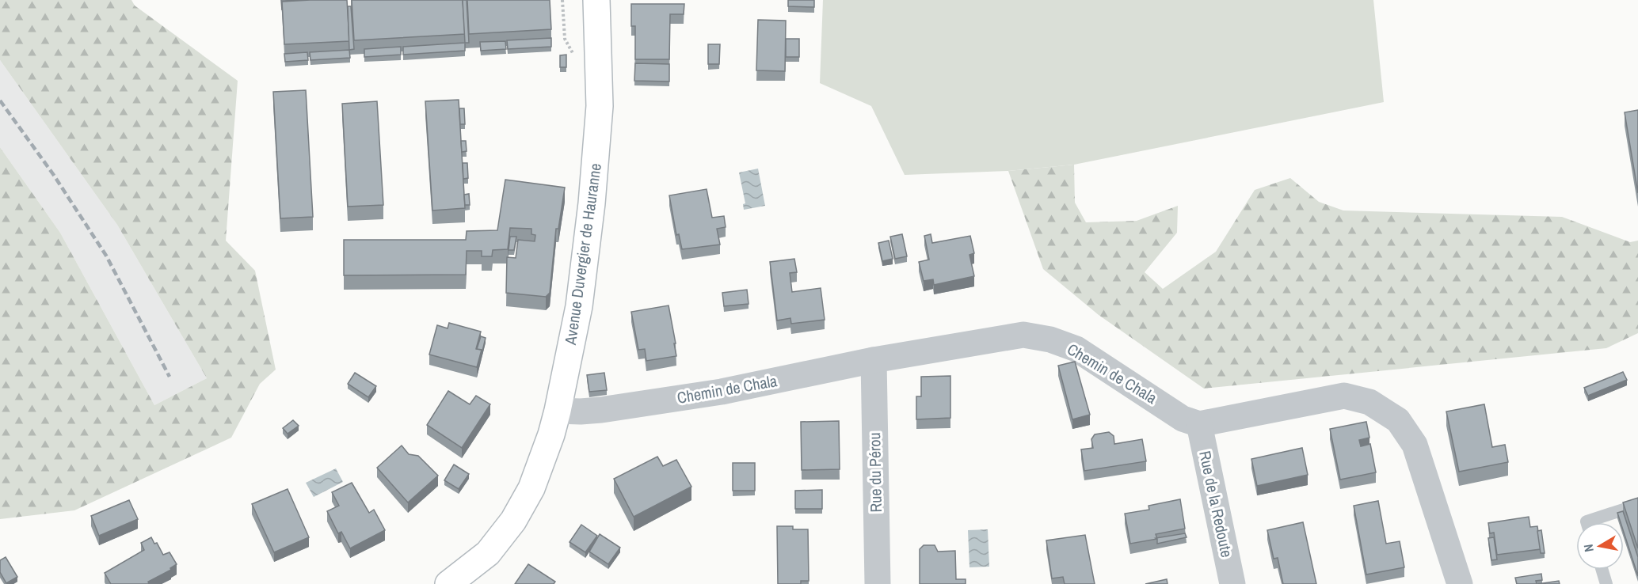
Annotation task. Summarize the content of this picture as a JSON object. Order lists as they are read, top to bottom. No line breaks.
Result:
{"streets":{"main road":["Avenue Duvergier de Hauranne"],"street":["Chemin de Chala","Rue du Pérou","Rue de la Redoute"]},"crossings":[["Avenue Duvergier de Hauranne","Chemin de Chala"],["Chemin de Chala","Rue du Pérou"],["Chemin de Chala","Rue de la Redoute"]],"north":"left"}
